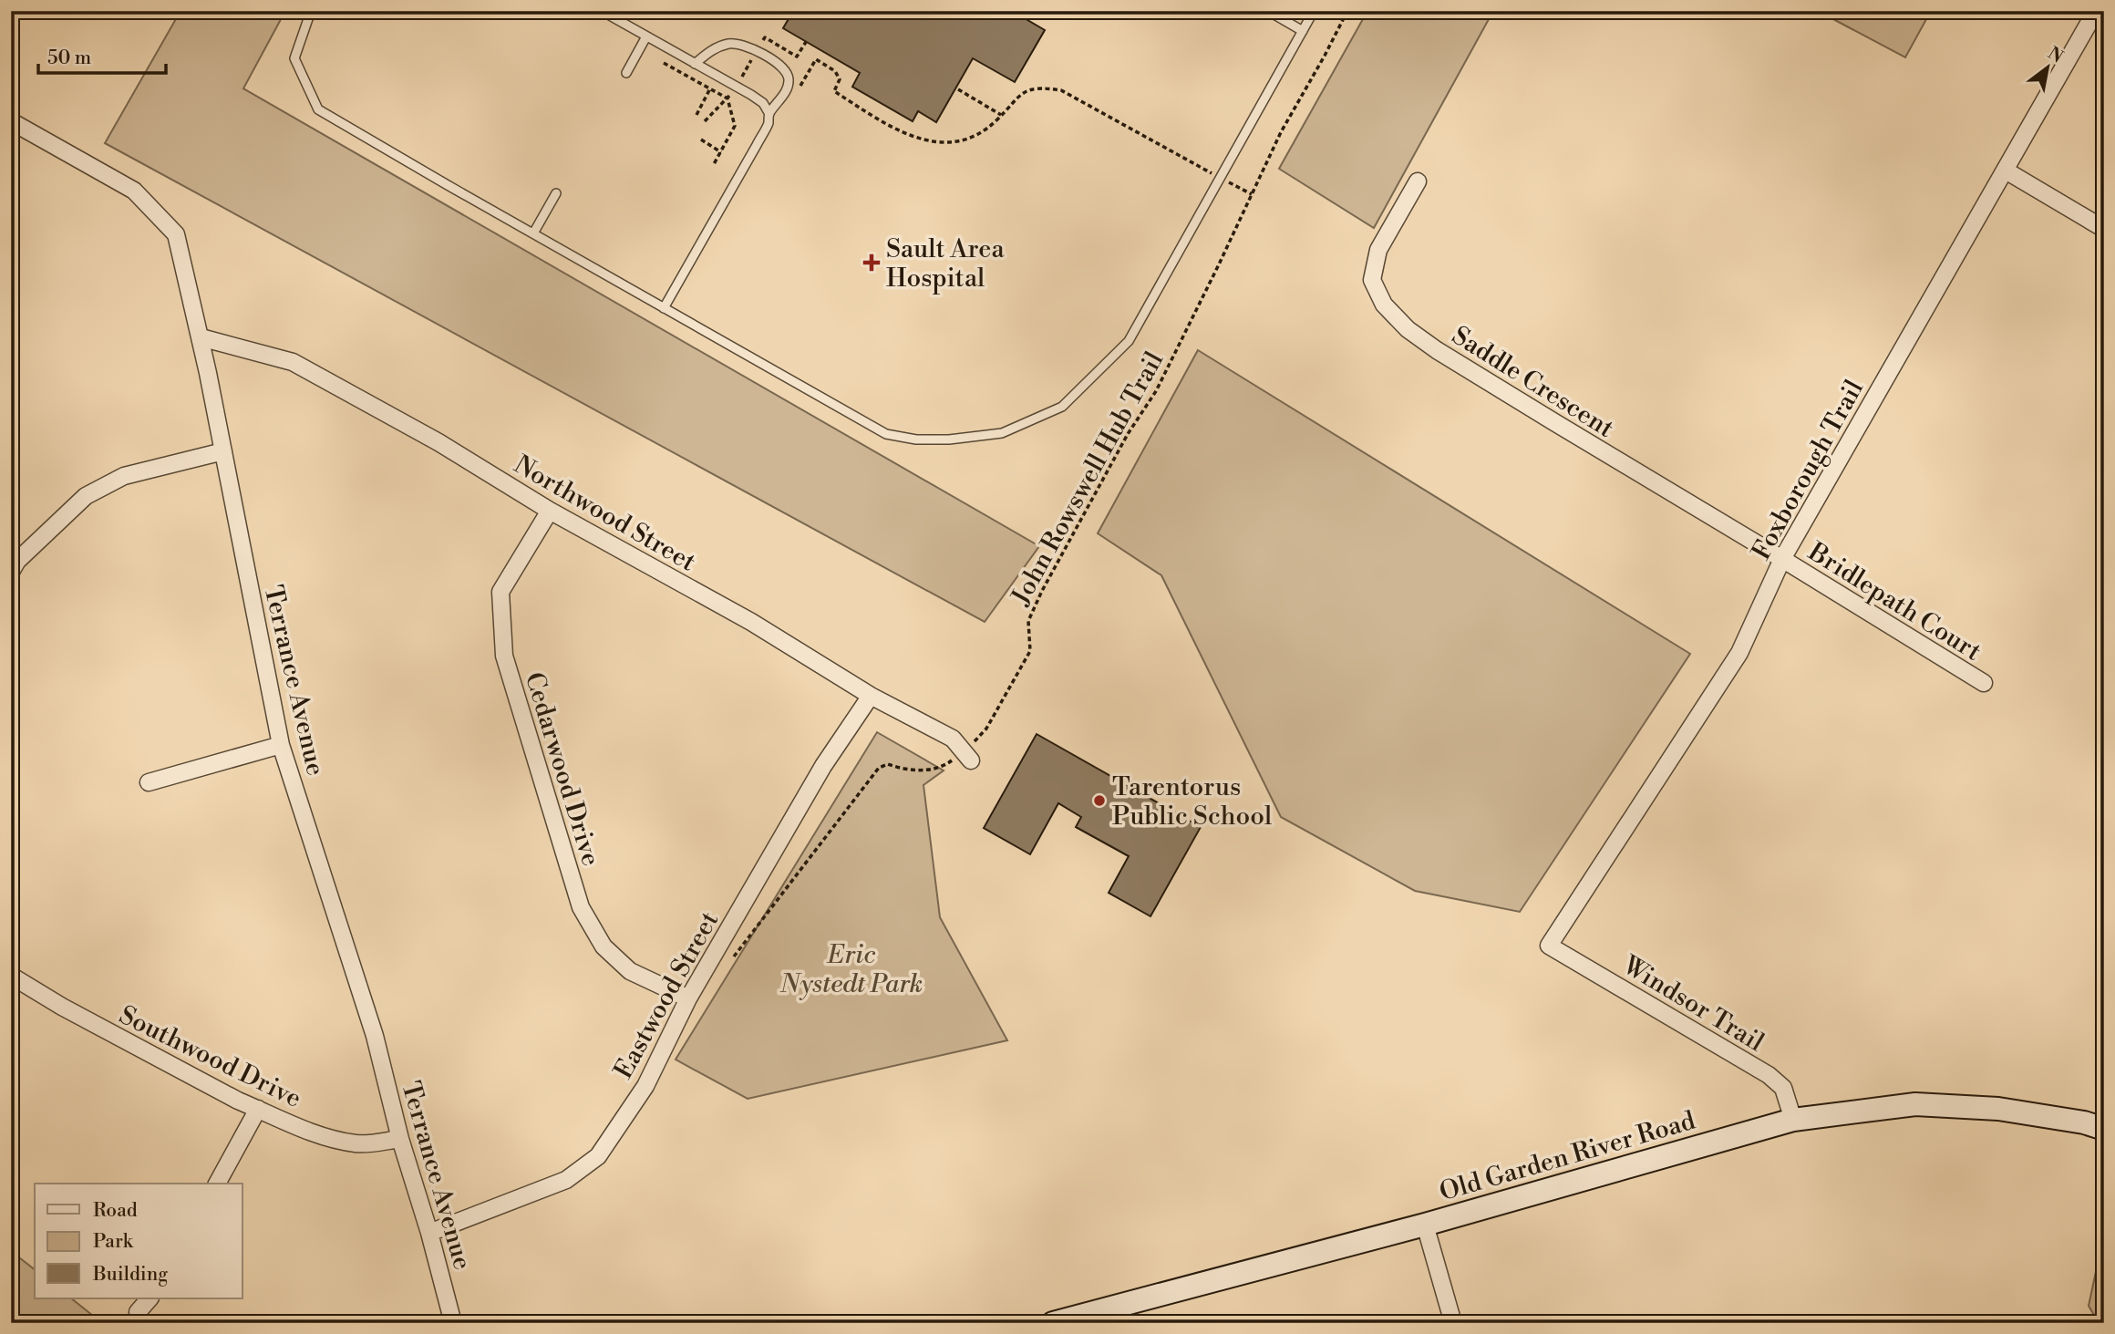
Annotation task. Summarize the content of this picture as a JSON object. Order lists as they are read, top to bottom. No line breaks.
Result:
{"streets":{"main road":["Old Garden River Road"],"street":["Saddle Crescent","Foxborough Trail","Northwood Street","Bridlepath Court","Terrance Avenue","Cedarwood Drive","Eastwood Street","Windsor Trail","Southwood Drive"],"path":["John Rowswell Hub Trail"]},"crossings":[["Saddle Crescent","Foxborough Trail"],["Saddle Crescent","Bridlepath Court"],["Foxborough Trail","Bridlepath Court"],["Foxborough Trail","Windsor Trail"],["John Rowswell Hub Trail","Northwood Street"],["Northwood Street","Terrance Avenue"],["Northwood Street","Cedarwood Drive"],["Northwood Street","Eastwood Street"],["Terrance Avenue","Eastwood Street"],["Terrance Avenue","Southwood Drive"],["Cedarwood Drive","Eastwood Street"],["Windsor Trail","Old Garden River Road"]],"parks":["Eric Nystedt Park"],"places":{"health":["Sault Area Hospital"],"other":["Tarentorus Public School"]},"legend":["Road","Park","Building"],"scale_bar":"50 m","north":"top right"}
